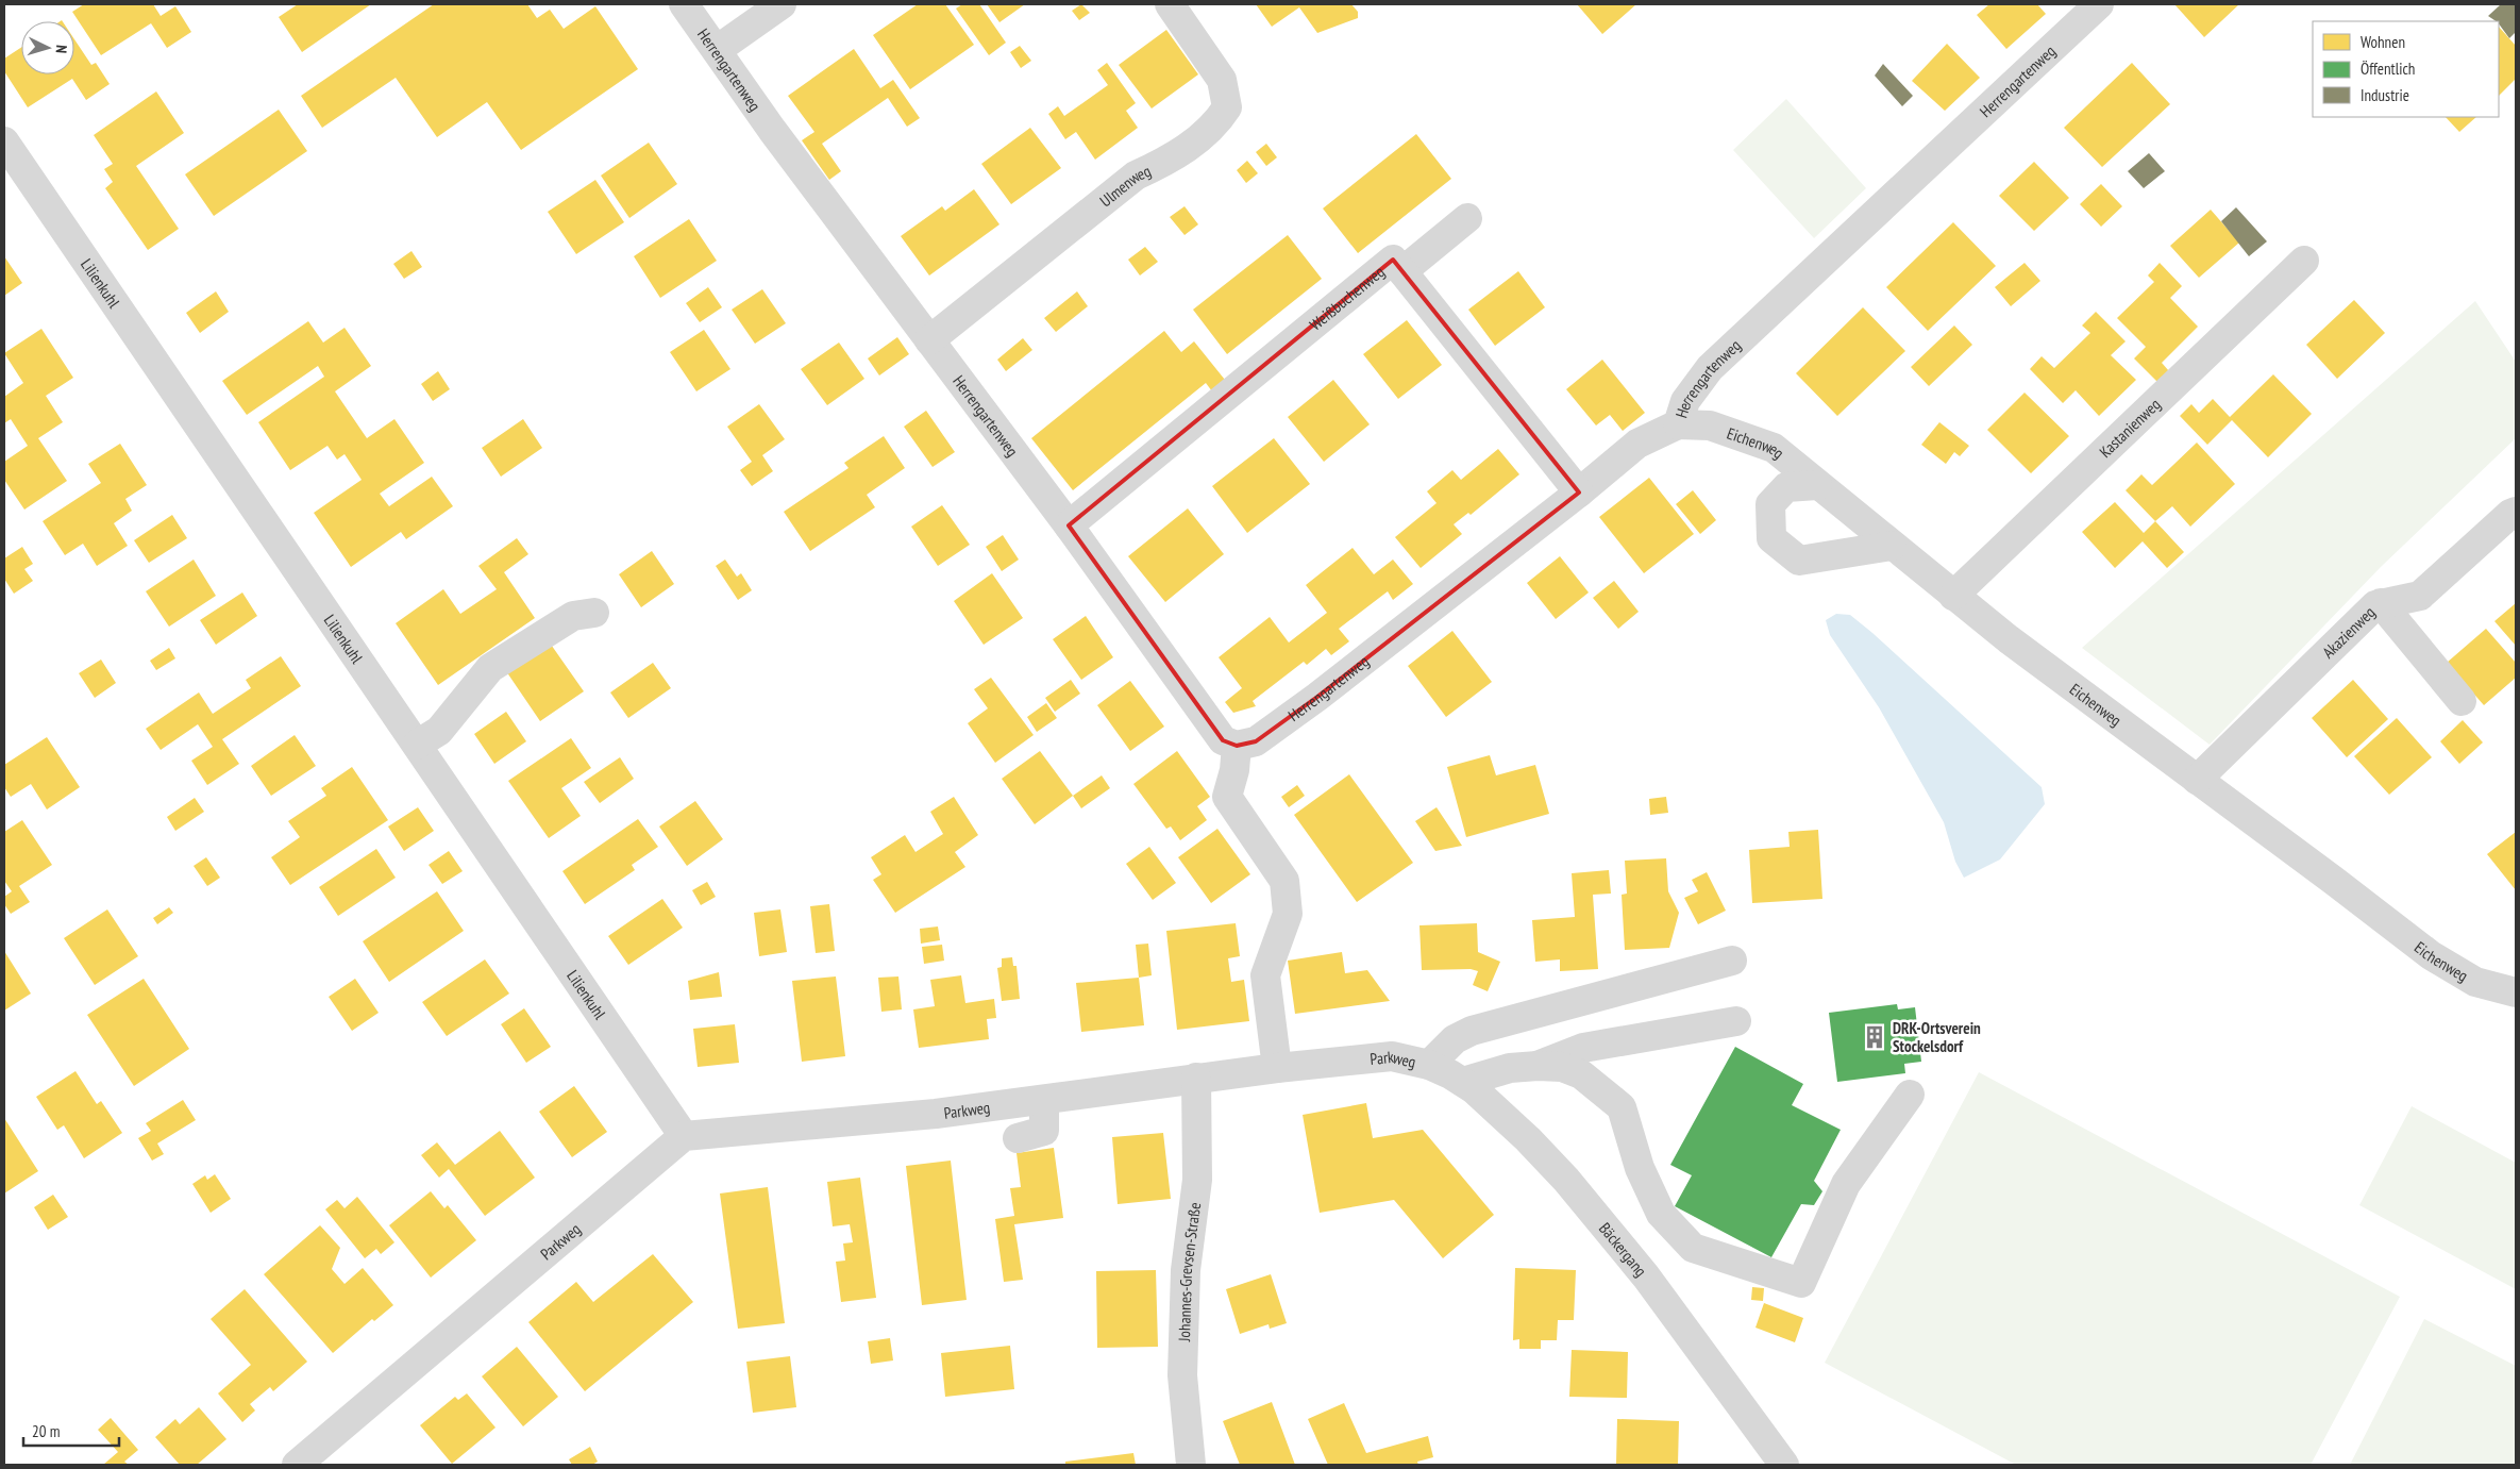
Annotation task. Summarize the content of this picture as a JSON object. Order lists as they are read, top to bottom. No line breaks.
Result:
{"streets":{"street":["Herrengartenweg","Ulmenweg","Lilienkuhl","Weißbuchenweg","Kastanienweg","Eichenweg","Akazienweg","Parkweg","Bäckergang","Johannes-Grevsen-Straße"]},"crossings":[["Herrengartenweg","Ulmenweg"],["Herrengartenweg","Weißbuchenweg"],["Herrengartenweg","Eichenweg"],["Lilienkuhl","Parkweg"],["Kastanienweg","Eichenweg"],["Eichenweg","Akazienweg"],["Parkweg","Bäckergang"],["Parkweg","Johannes-Grevsen-Straße"]],"places":{"building":["DRK-Ortsverein Stockelsdorf"]},"legend":["Wohnen","Öffentlich","Industrie"],"scale_bar":"20 m","north":"right"}
